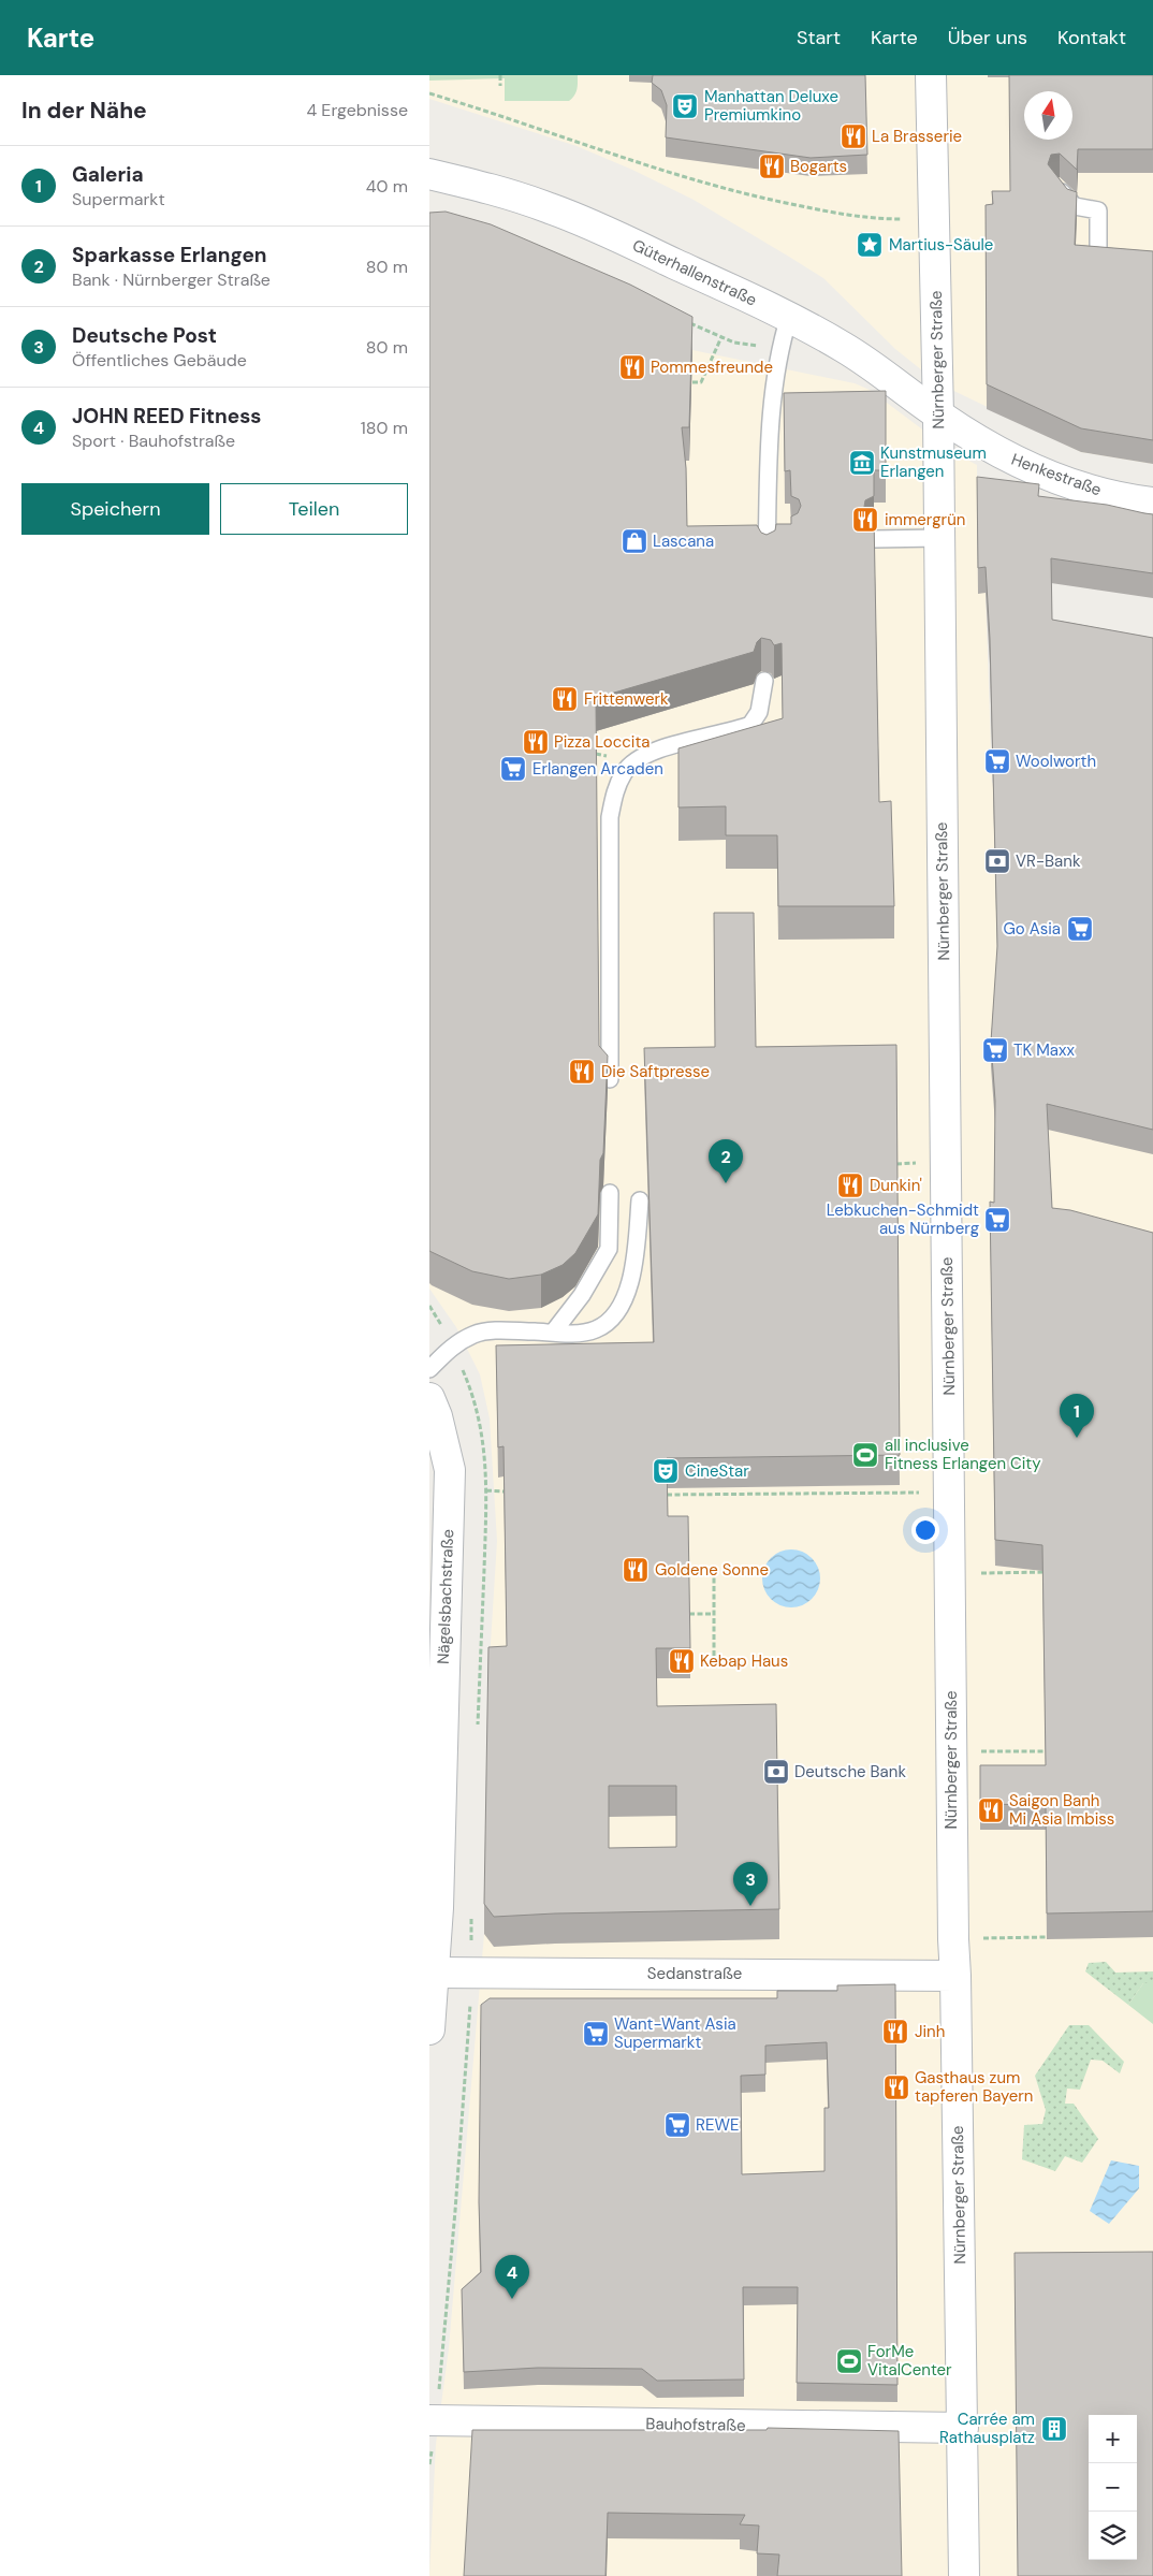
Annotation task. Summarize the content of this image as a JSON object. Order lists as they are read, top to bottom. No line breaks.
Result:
{"streets":{"street":["Güterhallenstraße","Nürnberger Straße","Henkestraße","Nägelsbachstraße","Sedanstraße","Bauhofstraße"]},"crossings":[["Güterhallenstraße","Nürnberger Straße"],["Güterhallenstraße","Henkestraße"],["Nürnberger Straße","Henkestraße"],["Nürnberger Straße","Sedanstraße"],["Nürnberger Straße","Bauhofstraße"],["Nägelsbachstraße","Sedanstraße"]],"places":{"theatre":["Manhattan Deluxe Premiumkino","CineStar"],"restaurant":["La Brasserie","Bogarts","Pommesfreunde","immergrün","Frittenwerk","Pizza Loccita","Die Saftpresse","Dunkin'","Goldene Sonne","Kebap Haus","Saigon Banh Mi Asia Imbiss","Jinh","Gasthaus zum tapferen Bayern"],"place":["Martius-Säule"],"museum":["Kunstmuseum Erlangen"],"shop":["Lascana"],"supermarket":["Woolworth","Erlangen Arcaden","Go Asia","TK Maxx","Lebkuchen-Schmidt aus Nürnberg","Want-Want Asia Supermarkt","REWE"],"bank":["VR-Bank","Deutsche Bank"],"sports":["all inclusive Fitness Erlangen City","ForMe VitalCenter"],"building":["Carrée am Rathausplatz"]},"north":"top","page":{"header":"Karte","nav":["Start","Karte","Über uns","Kontakt"],"heading":["In der Nähe","4 Ergebnisse"],"list":[{"mark":"1","name":"Galeria","note":"Supermarkt","value":"40 m"},{"mark":"2","name":"Sparkasse Erlangen","note":"Bank · Nürnberger Straße","value":"80 m"},{"mark":"3","name":"Deutsche Post","note":"Öffentliches Gebäude","value":"80 m"},{"mark":"4","name":"JOHN REED Fitness","note":"Sport · Bauhofstraße","value":"180 m"}],"buttons":["Speichern","Teilen"],"pins":["2","1","3","4"],"map_buttons":["+","−"]}}
